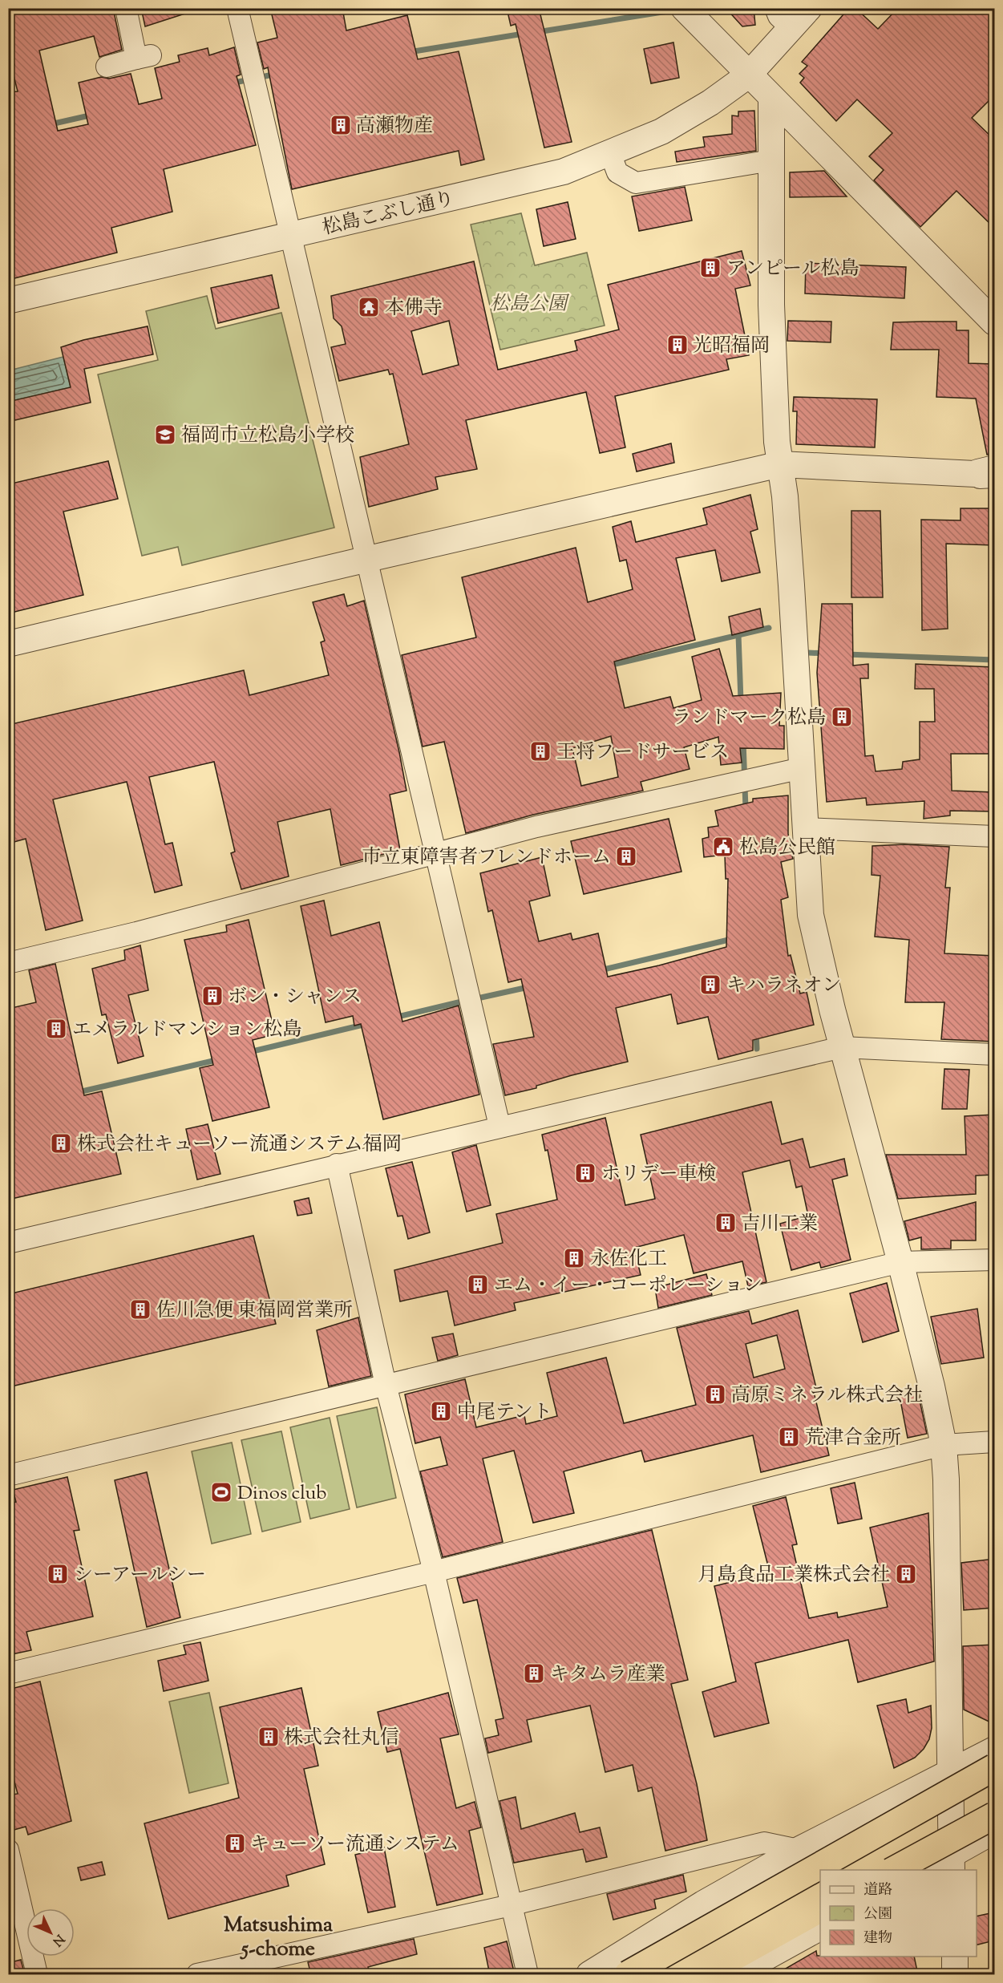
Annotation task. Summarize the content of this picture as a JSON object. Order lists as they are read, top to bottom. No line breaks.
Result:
{"streets":{"street":["松島こぶし通り"]},"districts":["Matsushima 5-chome"],"parks":["松島公園"],"places":{"building":["高瀬物産","アンピール松島","光昭福岡","ランドマーク松島","王将フードサービス","市立東障害者フレンドホーム","キハラネオン","ボン・シャンス","エメラルドマンション松島","株式会社キューソー流通システム福岡","ホリデー車検","吉川工業","永佐化工","エム・イー・コーポレーション","佐川急便 東福岡営業所","高原ミネラル株式会社","中尾テント","荒津合金所","シーアールシー","月島食品工業株式会社","キタムラ産業","株式会社丸信","キューソー流通システム"],"temple":["本佛寺"],"school or university":["福岡市立松島小学校"],"public building":["松島公民館"],"sports":["Dinos club"]},"legend":["道路","公園","建物"],"north":"bottom right"}
